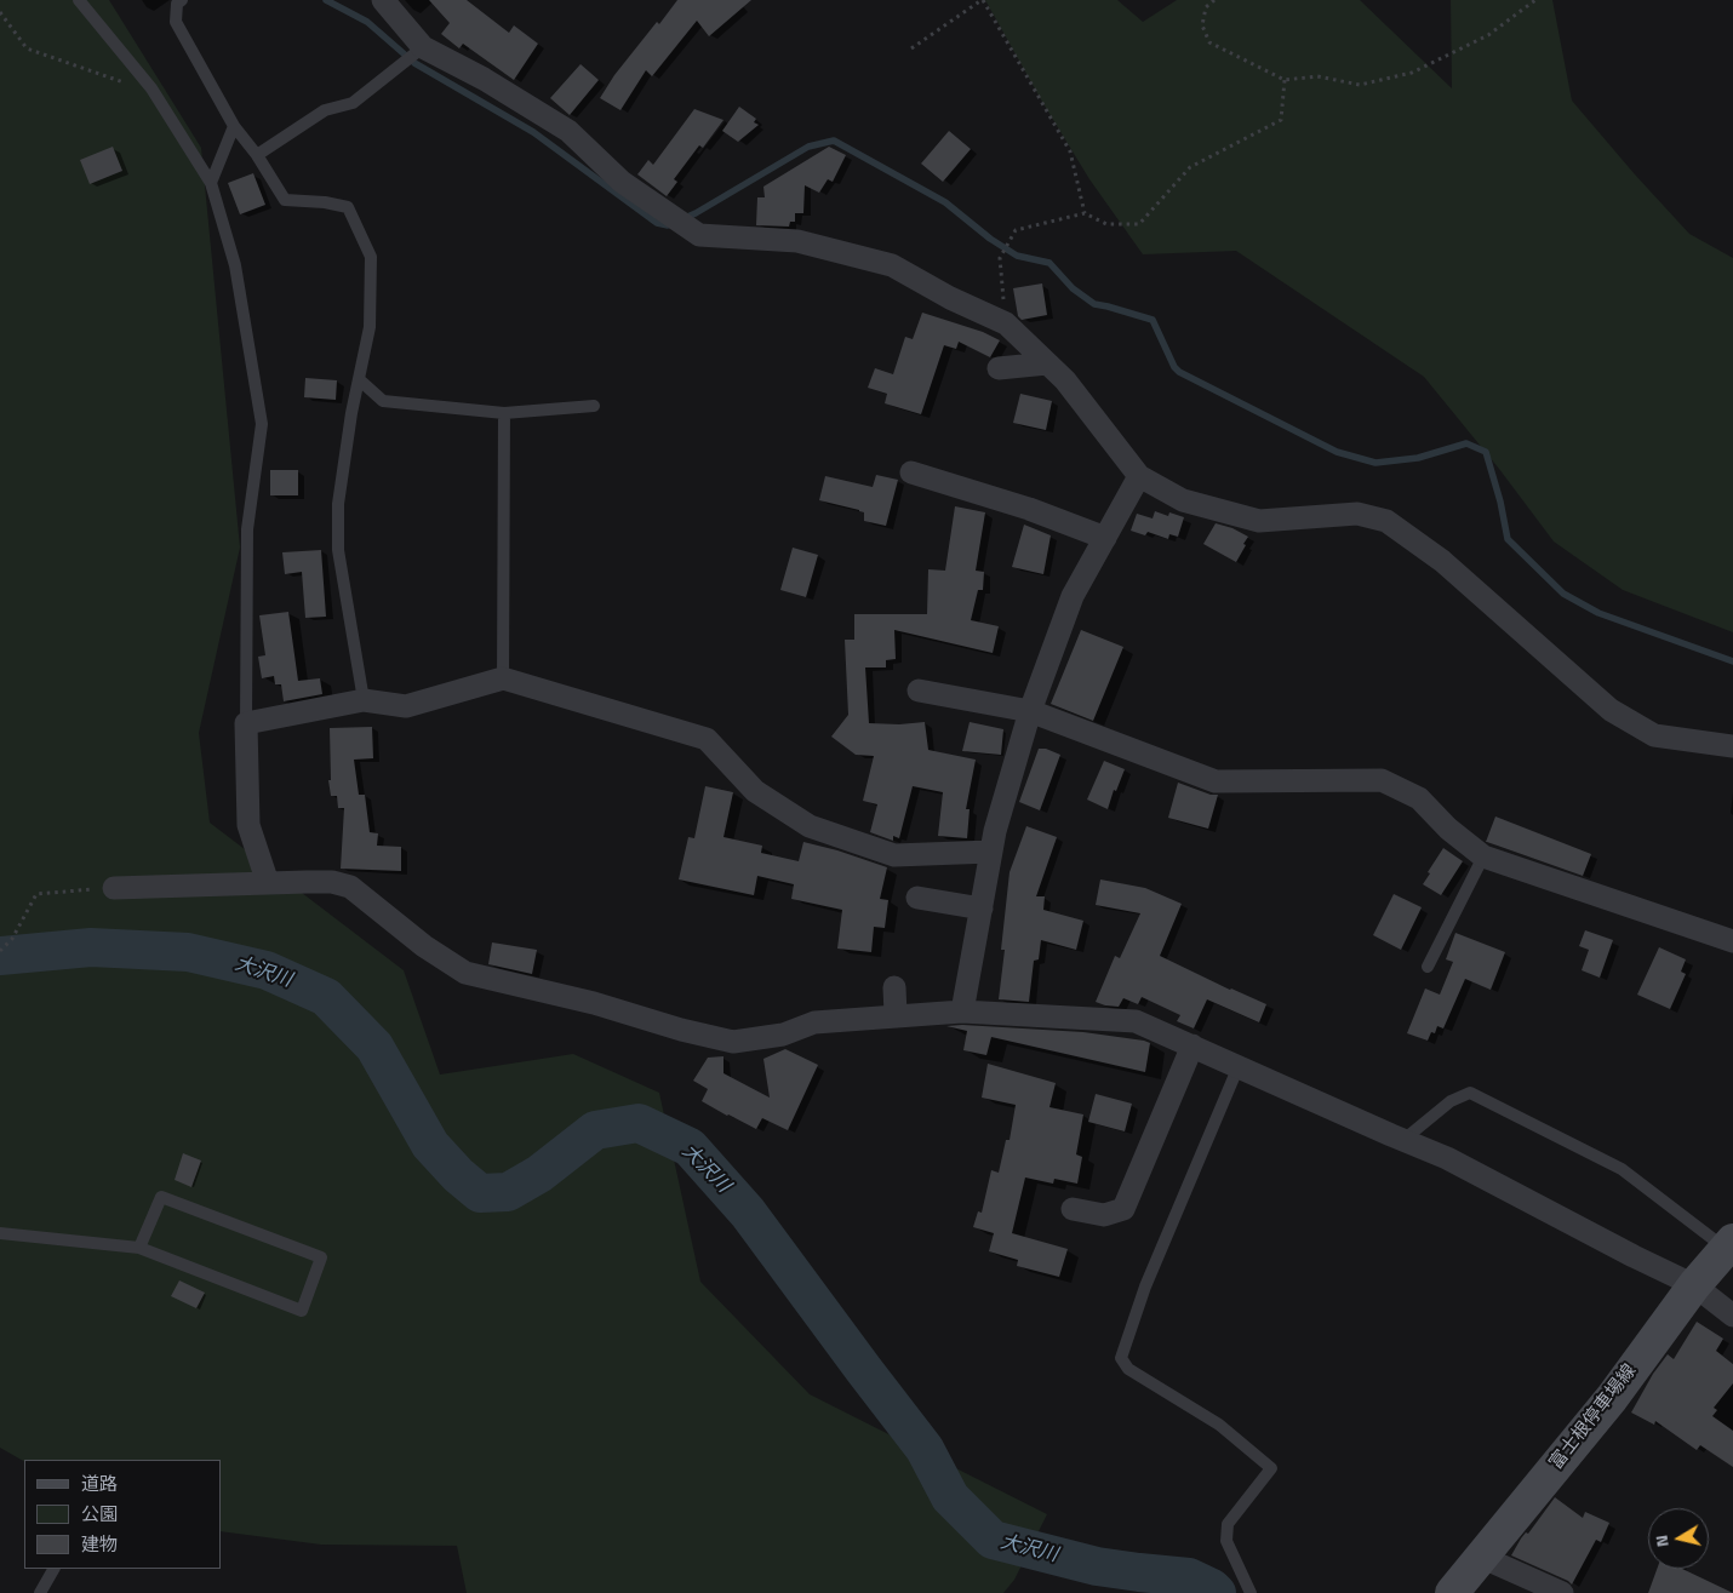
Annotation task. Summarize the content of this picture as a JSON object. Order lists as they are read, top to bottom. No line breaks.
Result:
{"streets":{"main road":["富士根停車場線"]},"water":["大沢川"],"legend":["道路","公園","建物"],"north":"left"}
